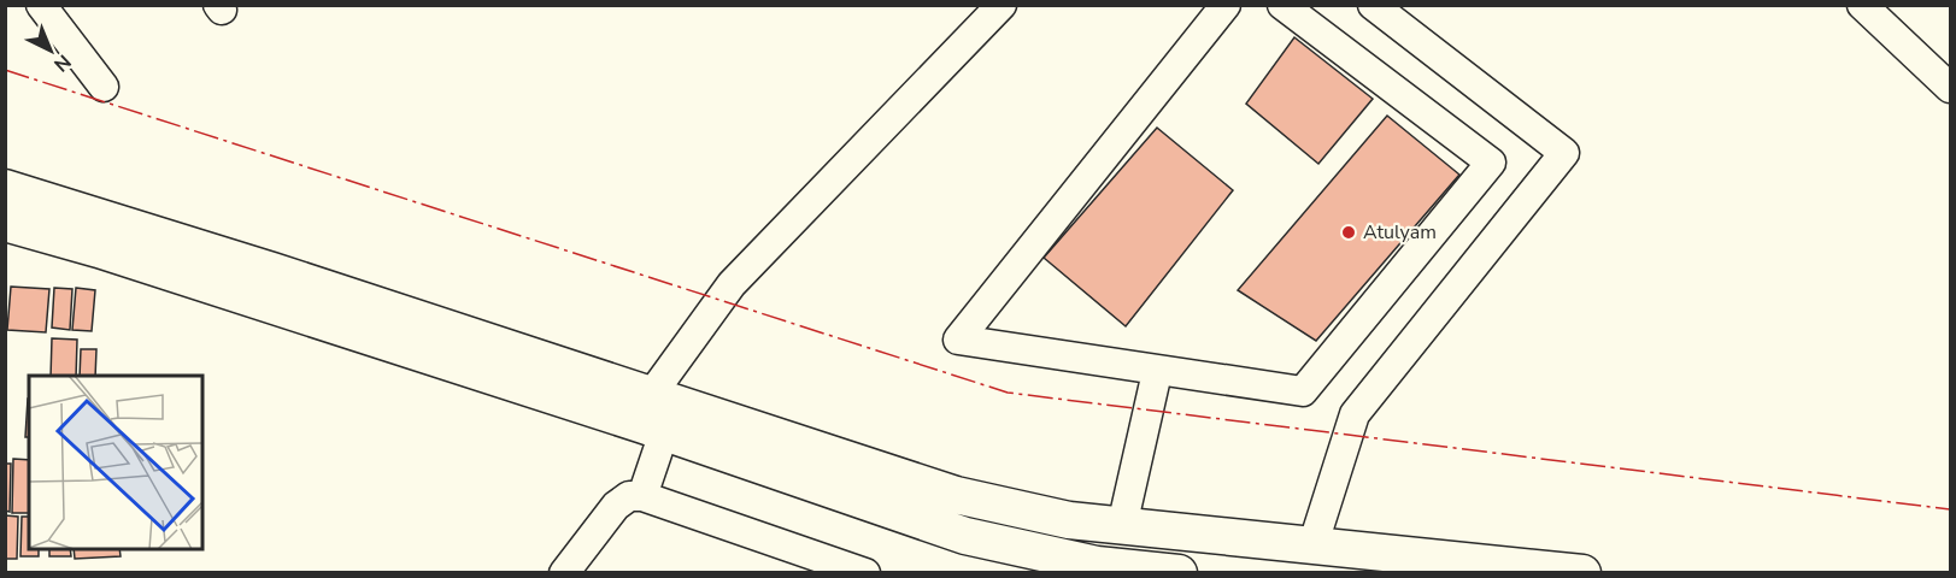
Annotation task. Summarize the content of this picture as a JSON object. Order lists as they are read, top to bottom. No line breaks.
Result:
{"places":["Atulyam"],"north":"bottom right"}
